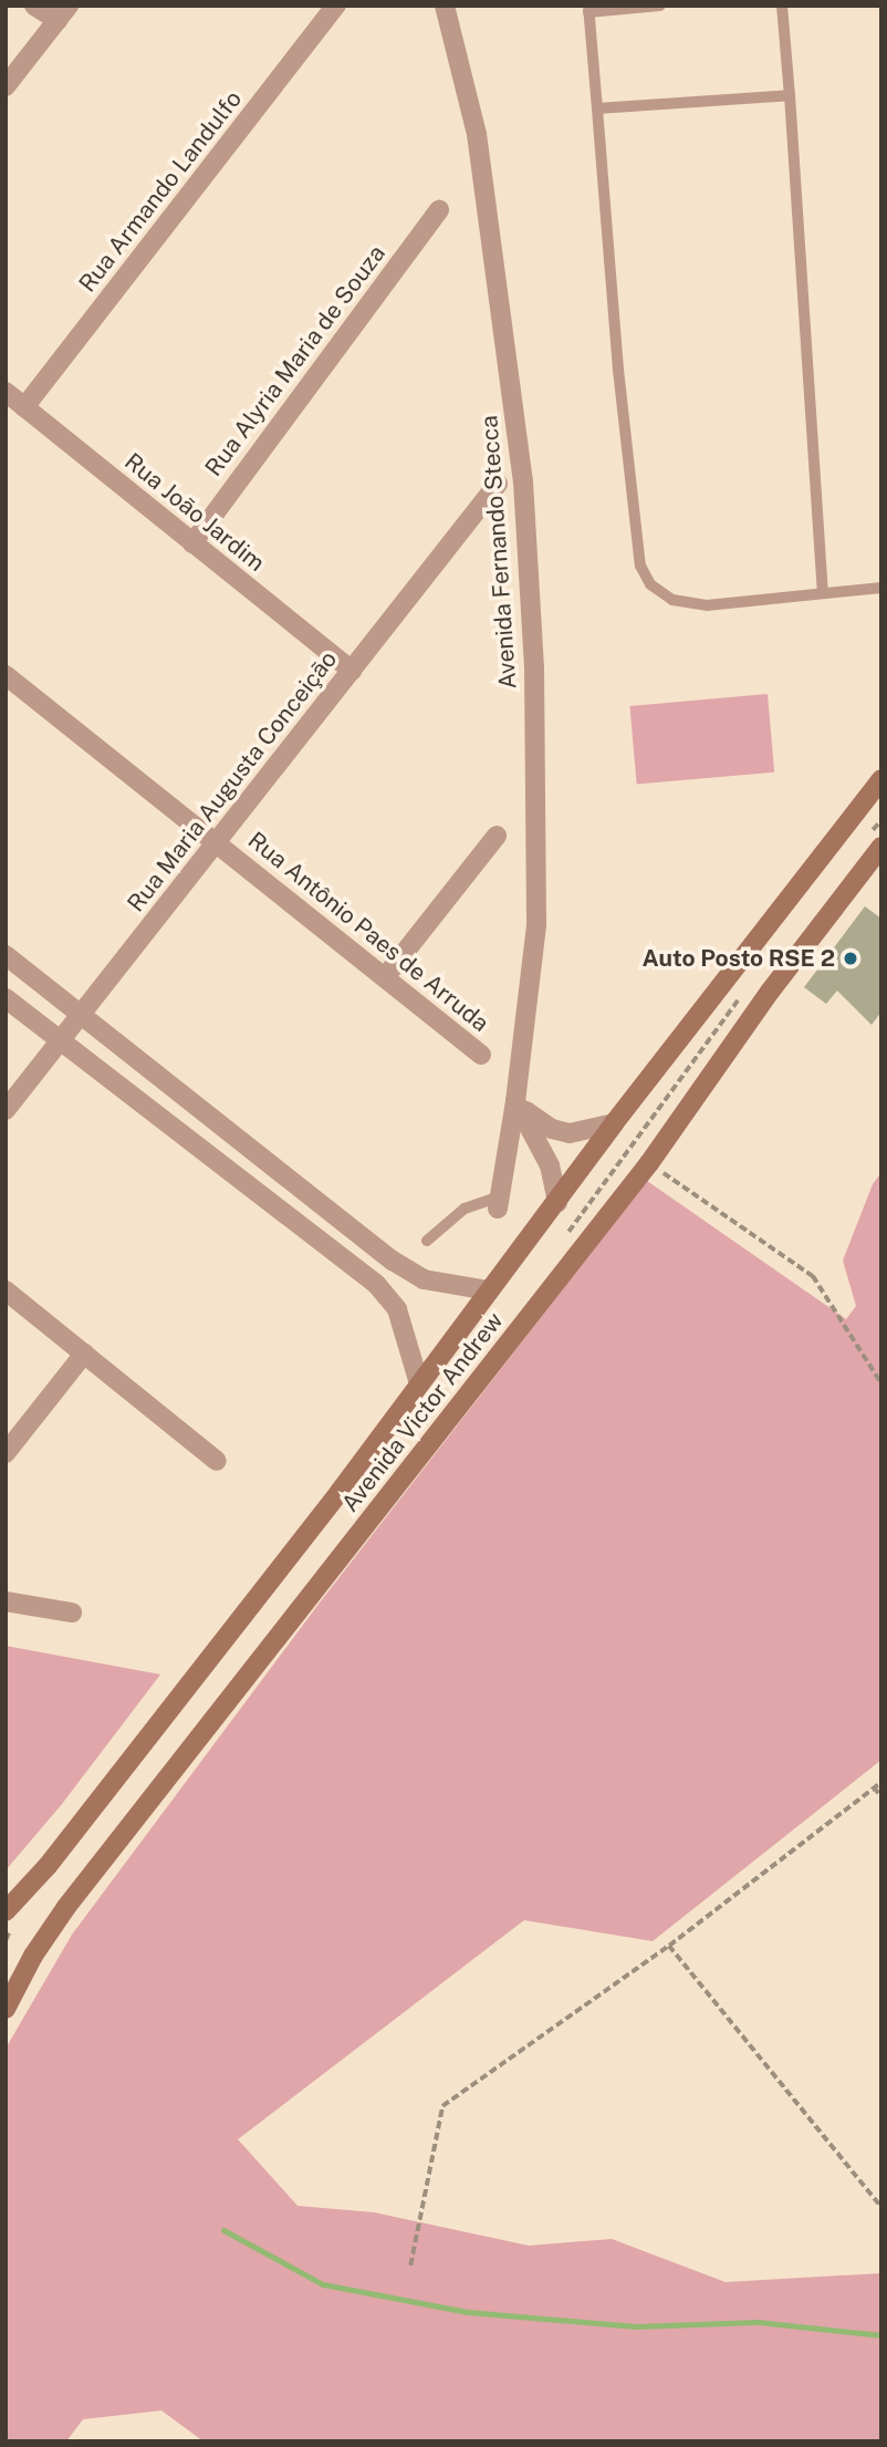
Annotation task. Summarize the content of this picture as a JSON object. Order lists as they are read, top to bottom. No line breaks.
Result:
{"streets":{"main road":["Avenida Victor Andrew"],"street":["Rua Armando Landulfo","Rua Alyria Maria de Souza","Rua João Jardim","Avenida Fernando Stecca","Rua Maria Augusta Conceição","Rua Antônio Paes de Arruda"]},"crossings":[["Rua Armando Landulfo","Rua João Jardim"],["Rua Alyria Maria de Souza","Rua João Jardim"],["Rua João Jardim","Rua Maria Augusta Conceição"],["Rua Maria Augusta Conceição","Rua Antônio Paes de Arruda"]],"places":["Auto Posto RSE 2"]}
